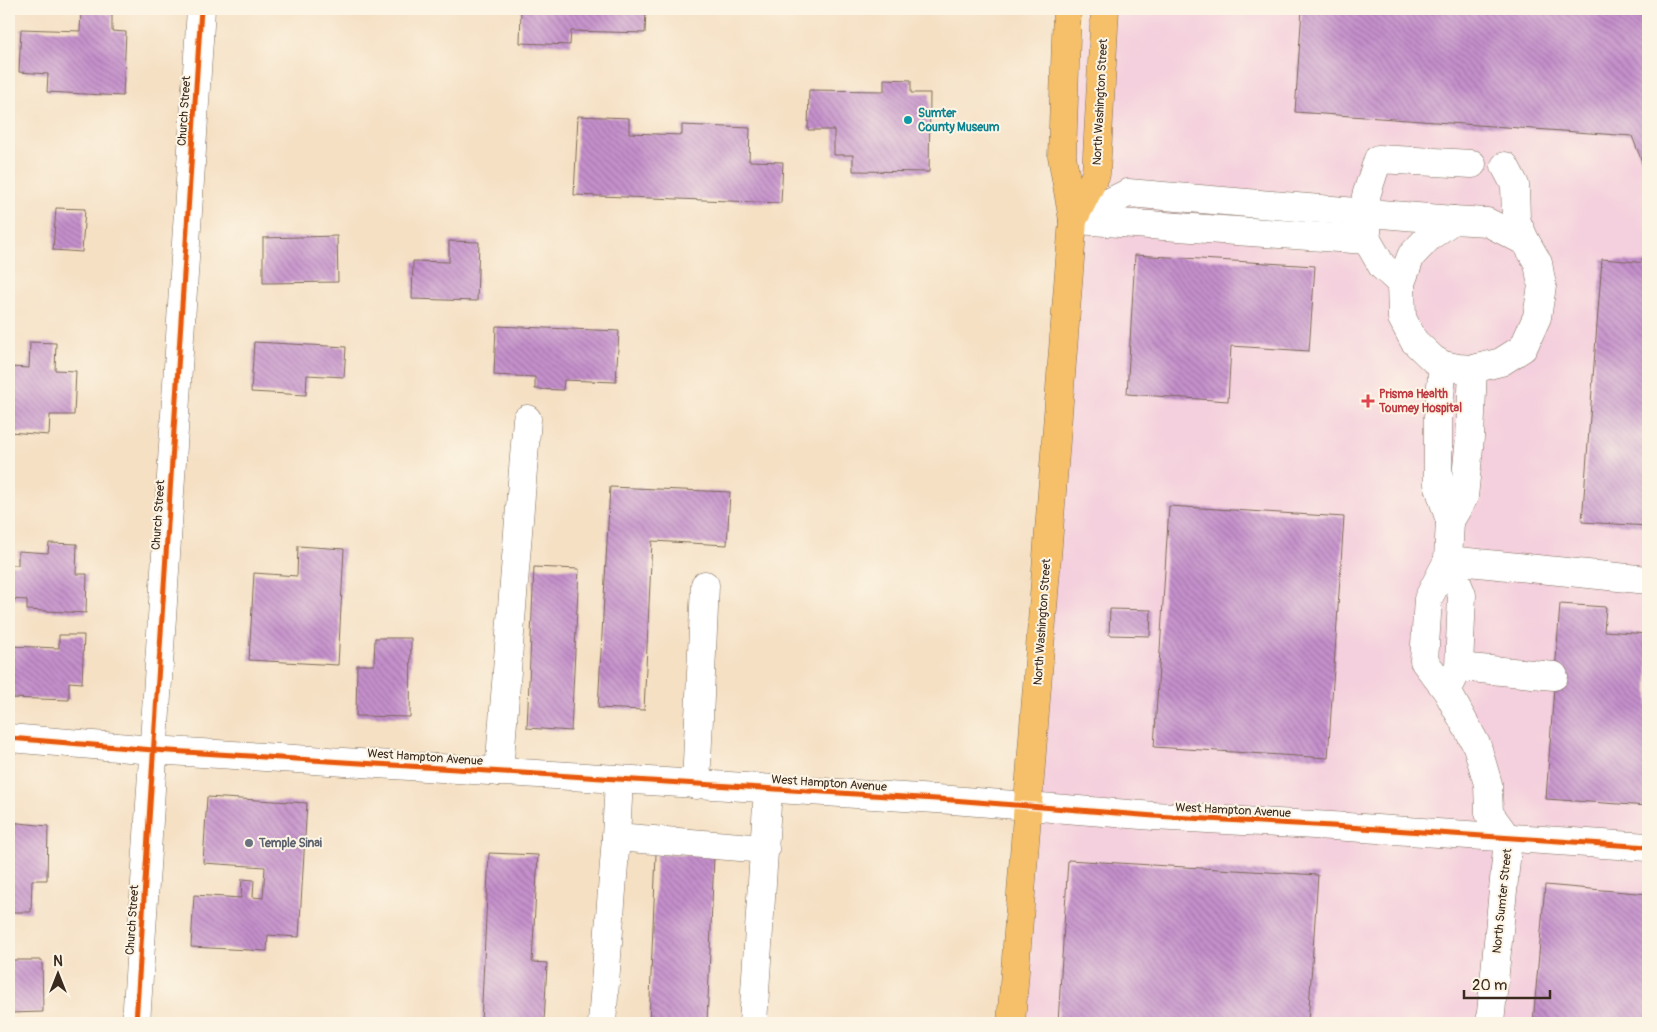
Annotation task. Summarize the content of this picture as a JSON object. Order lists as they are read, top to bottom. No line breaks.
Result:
{"streets":{"main road":["North Washington Street"],"street":["Church Street","West Hampton Avenue","North Sumter Street"]},"crossings":[["North Washington Street","West Hampton Avenue"],["Church Street","West Hampton Avenue"],["West Hampton Avenue","North Sumter Street"]],"places":{"other":["Sumter County Museum","Temple Sinai"],"health":["Prisma Health Toumey Hospital"]},"scale_bar":"20 m","north":"top"}
